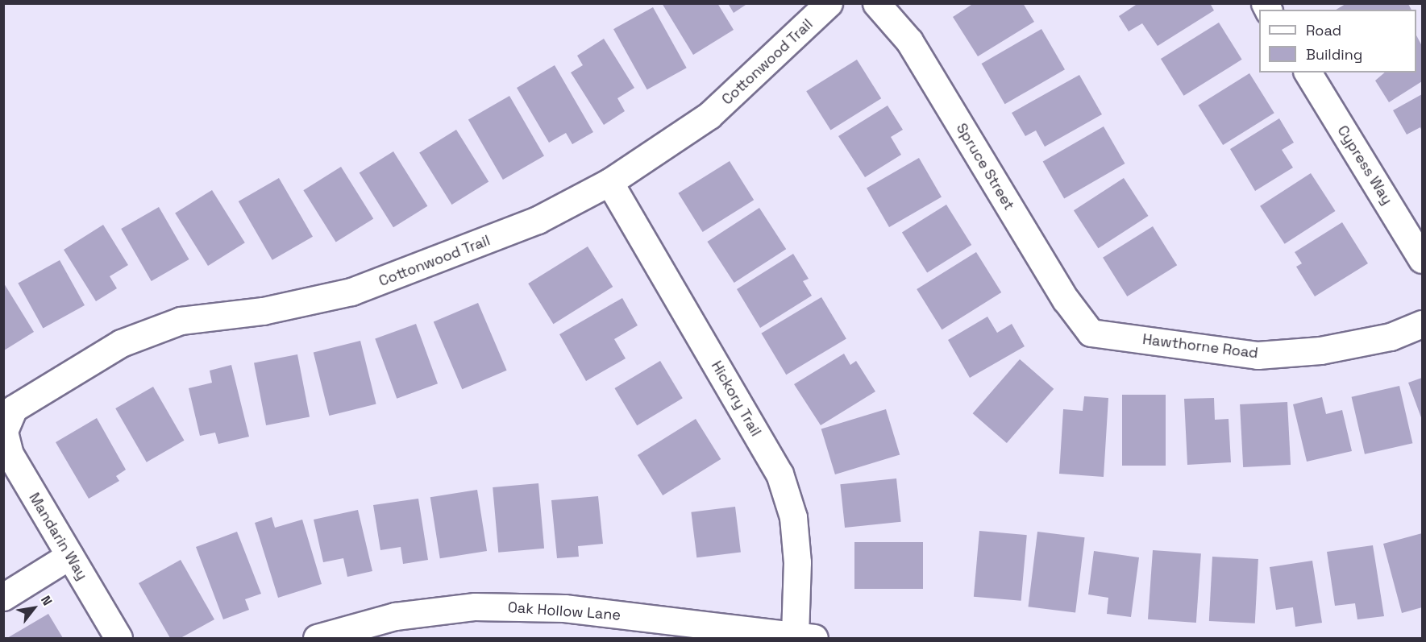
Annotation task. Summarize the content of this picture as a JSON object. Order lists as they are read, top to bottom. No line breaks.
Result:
{"streets":{"street":["Cottonwood Trail","Cypress Way","Spruce Street","Hawthorne Road","Hickory Trail","Mandarin Way","Oak Hollow Lane"]},"crossings":[["Cottonwood Trail","Hickory Trail"],["Cottonwood Trail","Mandarin Way"],["Spruce Street","Hawthorne Road"],["Hickory Trail","Oak Hollow Lane"]],"legend":["Road","Building"],"north":"top right"}
